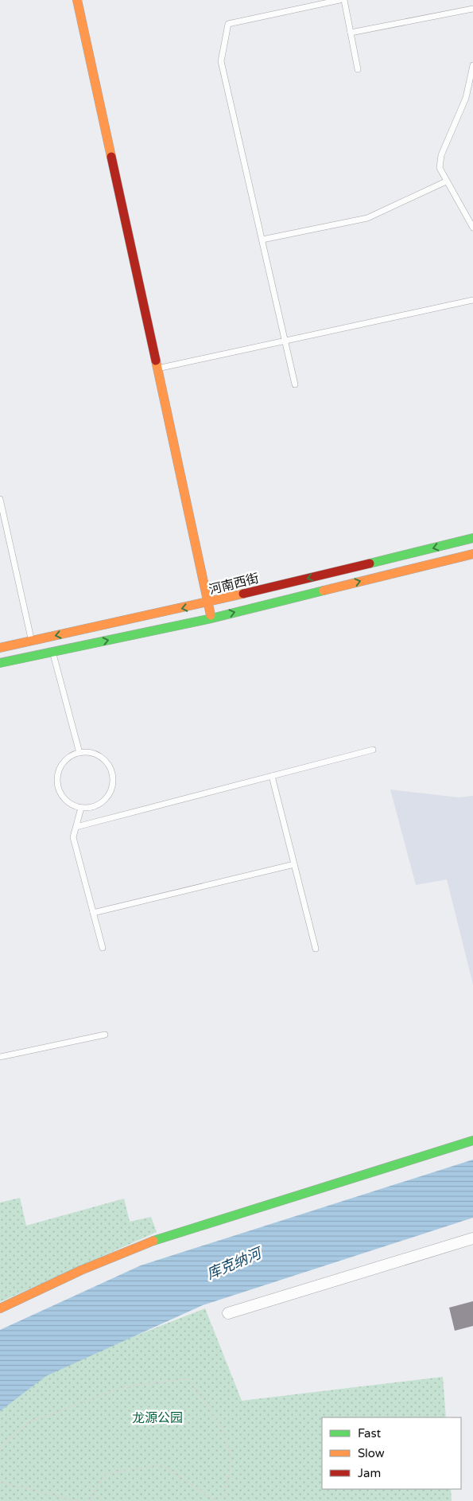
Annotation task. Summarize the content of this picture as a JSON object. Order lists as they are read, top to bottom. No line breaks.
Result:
{"streets":{"street":["河南西街"]},"water":["库克纳河"],"parks":["龙源公园"],"legend":["Fast","Slow","Jam"]}
